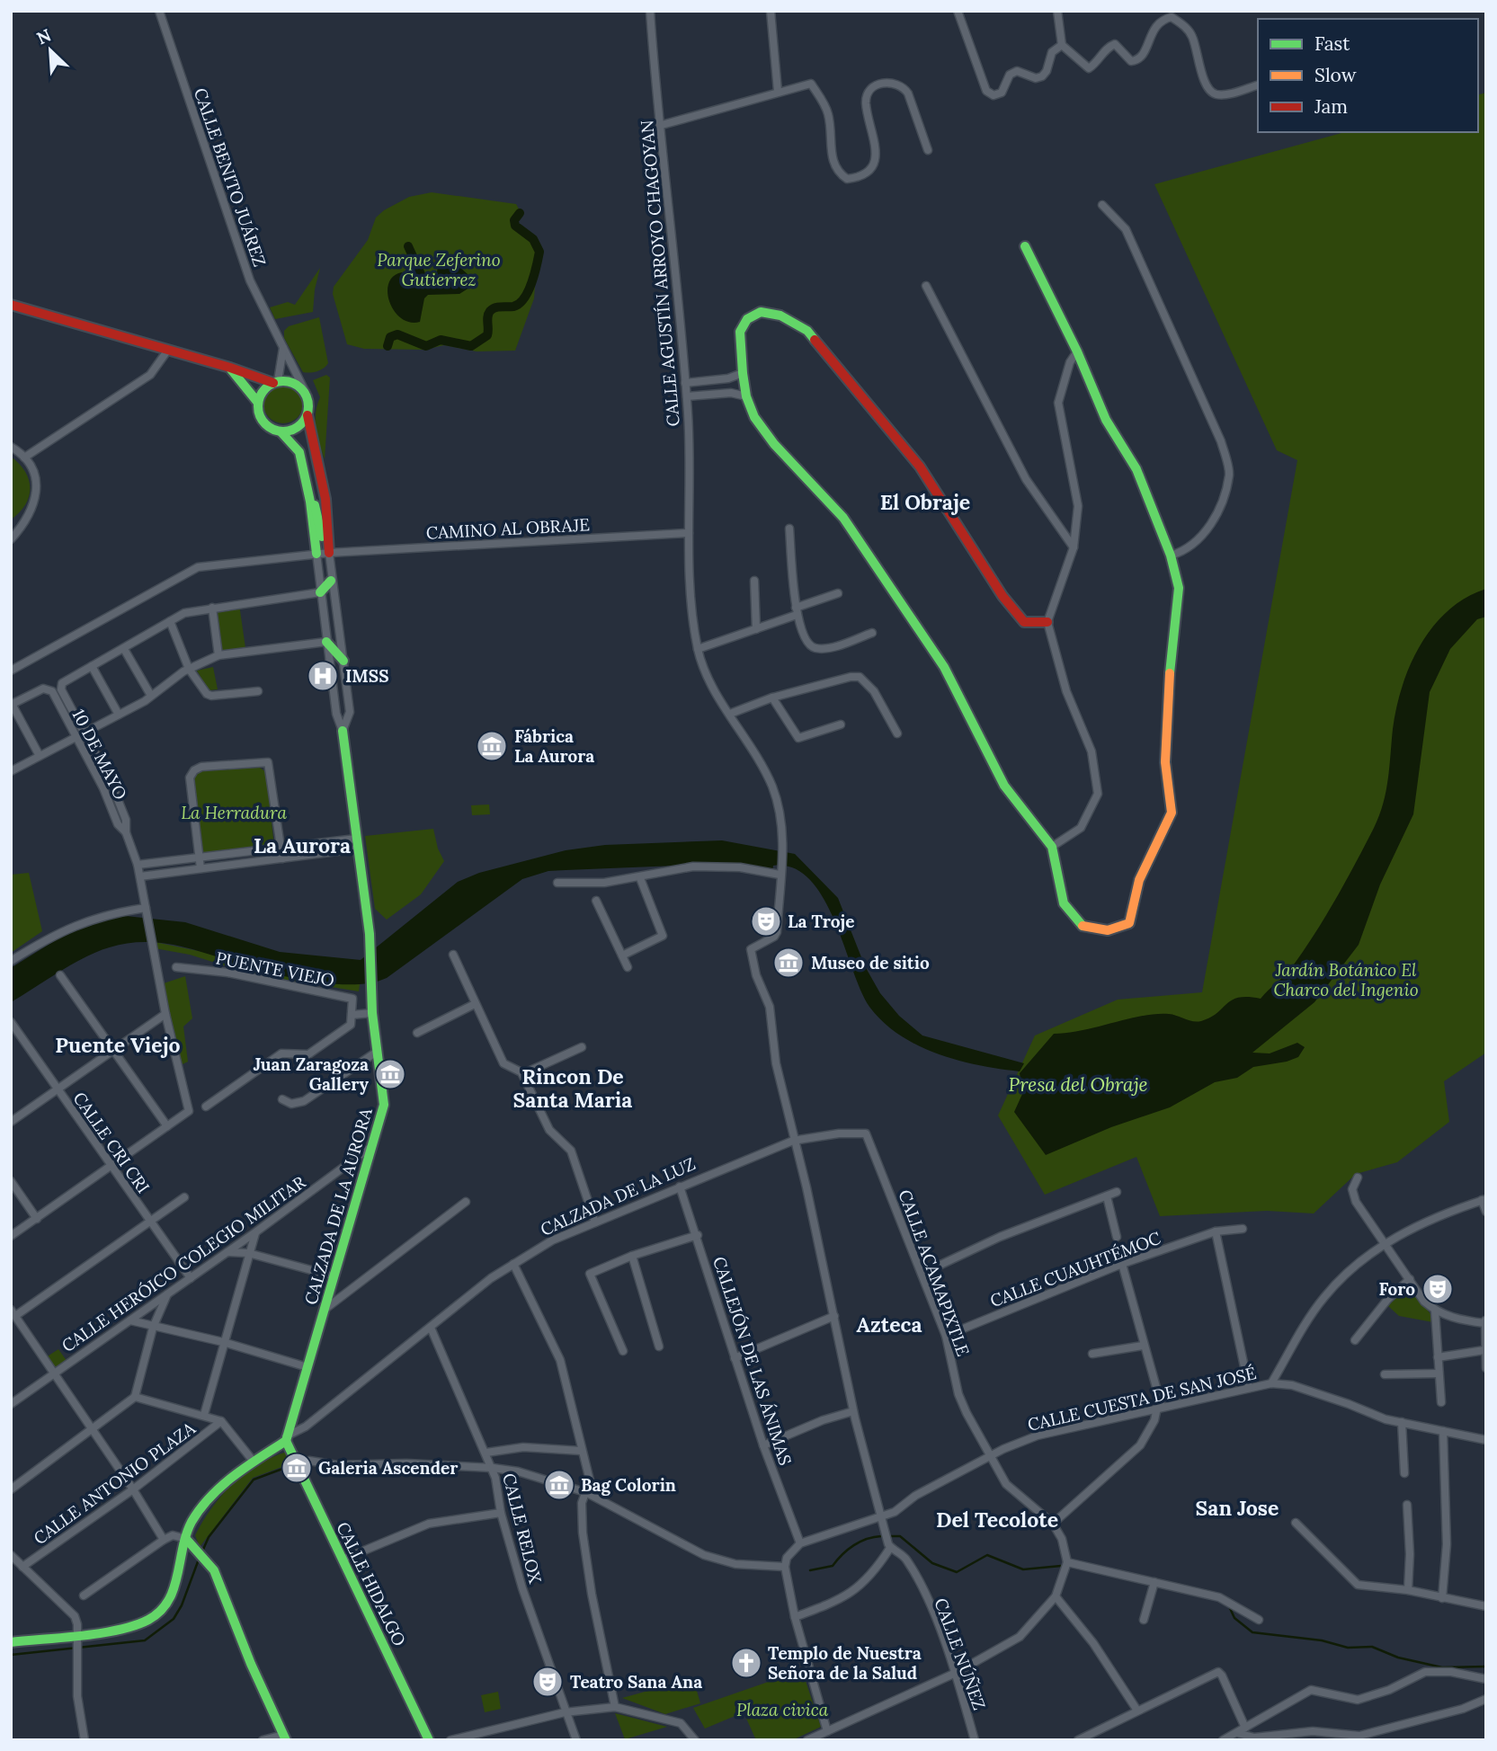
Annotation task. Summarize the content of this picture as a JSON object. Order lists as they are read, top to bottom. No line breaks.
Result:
{"streets":{"main road":["CALZADA DE LA LUZ","CALZADA DE LA AURORA","CALLE HIDALGO"],"street":["CALLE BENITO JUÁREZ","CALLE AGUSTÍN ARROYO CHAGOYAN","CAMINO AL OBRAJE","10 DE MAYO","PUENTE VIEJO","CALLE CRI CRI","CALLE HERÓICO COLEGIO MILITAR","CALLE CUAUHTÉMOC","CALLE ACAMAPIXTLE","CALLEJÓN DE LAS ÁNIMAS","CALLE CUESTA DE SAN JOSÉ","CALLE ANTONIO PLAZA","CALLE RELOX","CALLE NÚÑEZ"]},"crossings":[["CALLE AGUSTÍN ARROYO CHAGOYAN","CAMINO AL OBRAJE"],["CALLE AGUSTÍN ARROYO CHAGOYAN","CALLE NÚÑEZ"],["CALLE CRI CRI","CALLE HERÓICO COLEGIO MILITAR"],["CALZADA DE LA LUZ","CALZADA DE LA AURORA"],["CALZADA DE LA LUZ","CALLE ACAMAPIXTLE"],["CALZADA DE LA LUZ","CALLEJÓN DE LAS ÁNIMAS"],["CALZADA DE LA LUZ","CALLE RELOX"],["CALZADA DE LA LUZ","CALLE HIDALGO"],["CALZADA DE LA LUZ","CALLE NÚÑEZ"],["CALZADA DE LA AURORA","CALLE HERÓICO COLEGIO MILITAR"],["CALZADA DE LA AURORA","CALLE HIDALGO"],["CALLE CUAUHTÉMOC","CALLE ACAMAPIXTLE"],["CALLE ACAMAPIXTLE","CALLE CUESTA DE SAN JOSÉ"],["CALLEJÓN DE LAS ÁNIMAS","CALLE CUESTA DE SAN JOSÉ"],["CALLE CUESTA DE SAN JOSÉ","CALLE NÚÑEZ"]],"districts":["El Obraje","La Aurora","Puente Viejo","Rincon De Santa Maria","Azteca","San Jose","Del Tecolote"],"water":["Presa del Obraje"],"parks":["Parque Zeferino Gutierrez","La Herradura","Jardín Botánico El Charco del Ingenio","Plaza civica"],"places":{"hospital":["IMSS"],"museum":["Fábrica La Aurora","Museo de sitio","Juan Zaragoza Gallery","Galeria Ascender","Bag Colorin"],"theatre":["La Troje","Foro","Teatro Sana Ana"],"church":["Templo de Nuestra Señora de la Salud"]},"legend":["Fast","Slow","Jam"],"north":"top left"}
